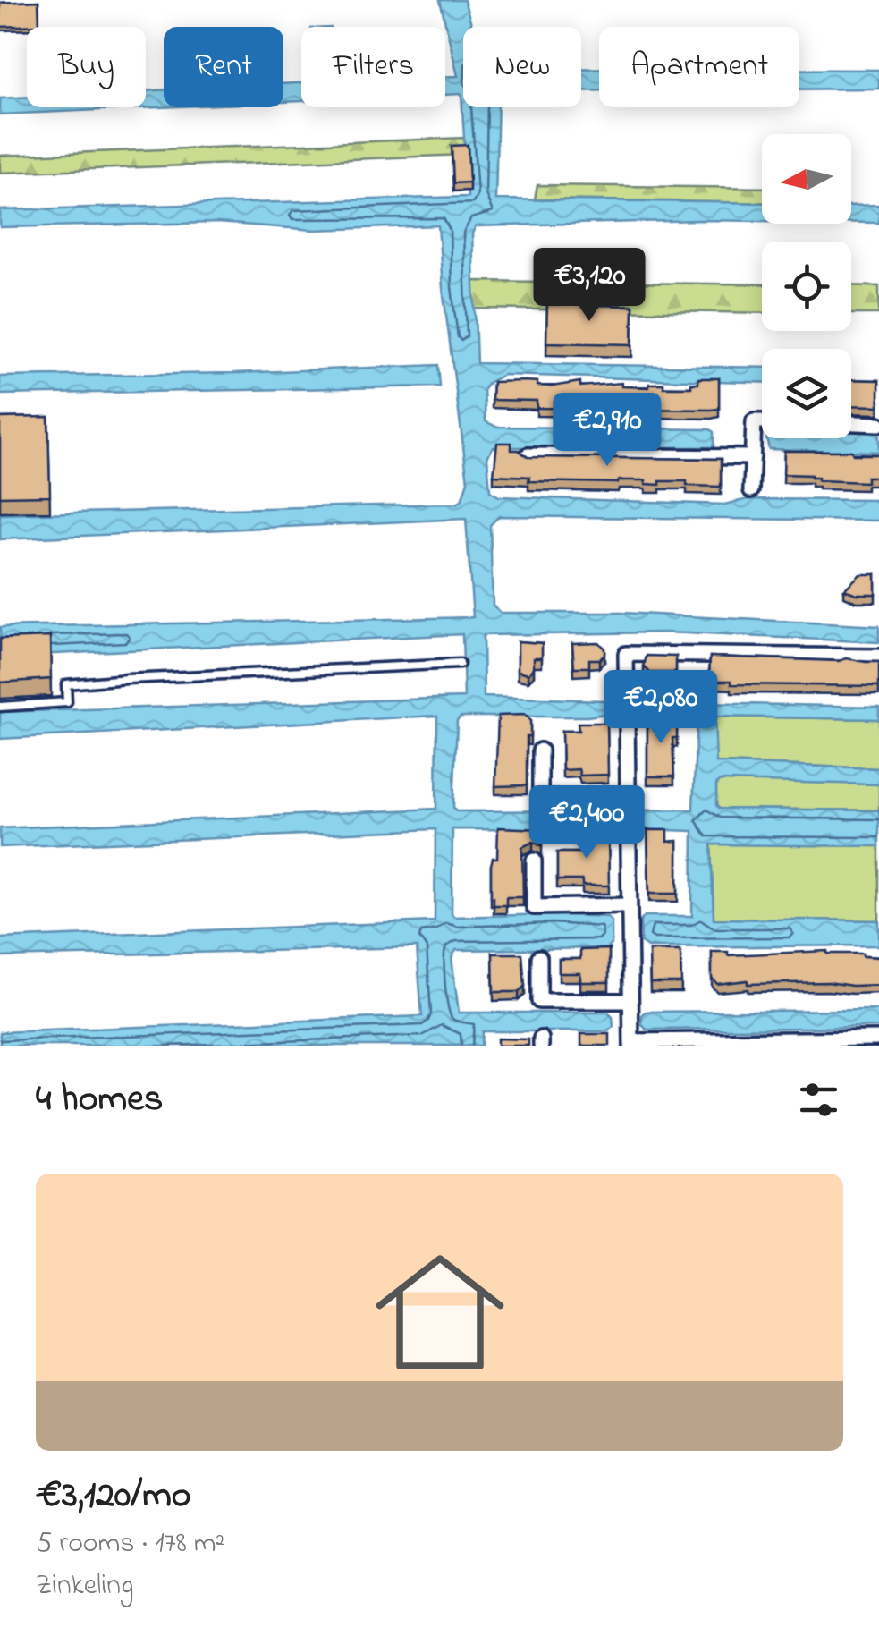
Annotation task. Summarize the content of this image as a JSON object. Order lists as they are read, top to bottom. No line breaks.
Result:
{"north":"left","page":{"chip":["Buy","Rent","Filters","New","Apartment"],"price":["€3,120","€2,910","€2,080","€2,400"],"heading":"4 homes","list":[{"name":"€3,120/mo","note":"5 rooms · 178 m² · Zinkeling"}]}}
